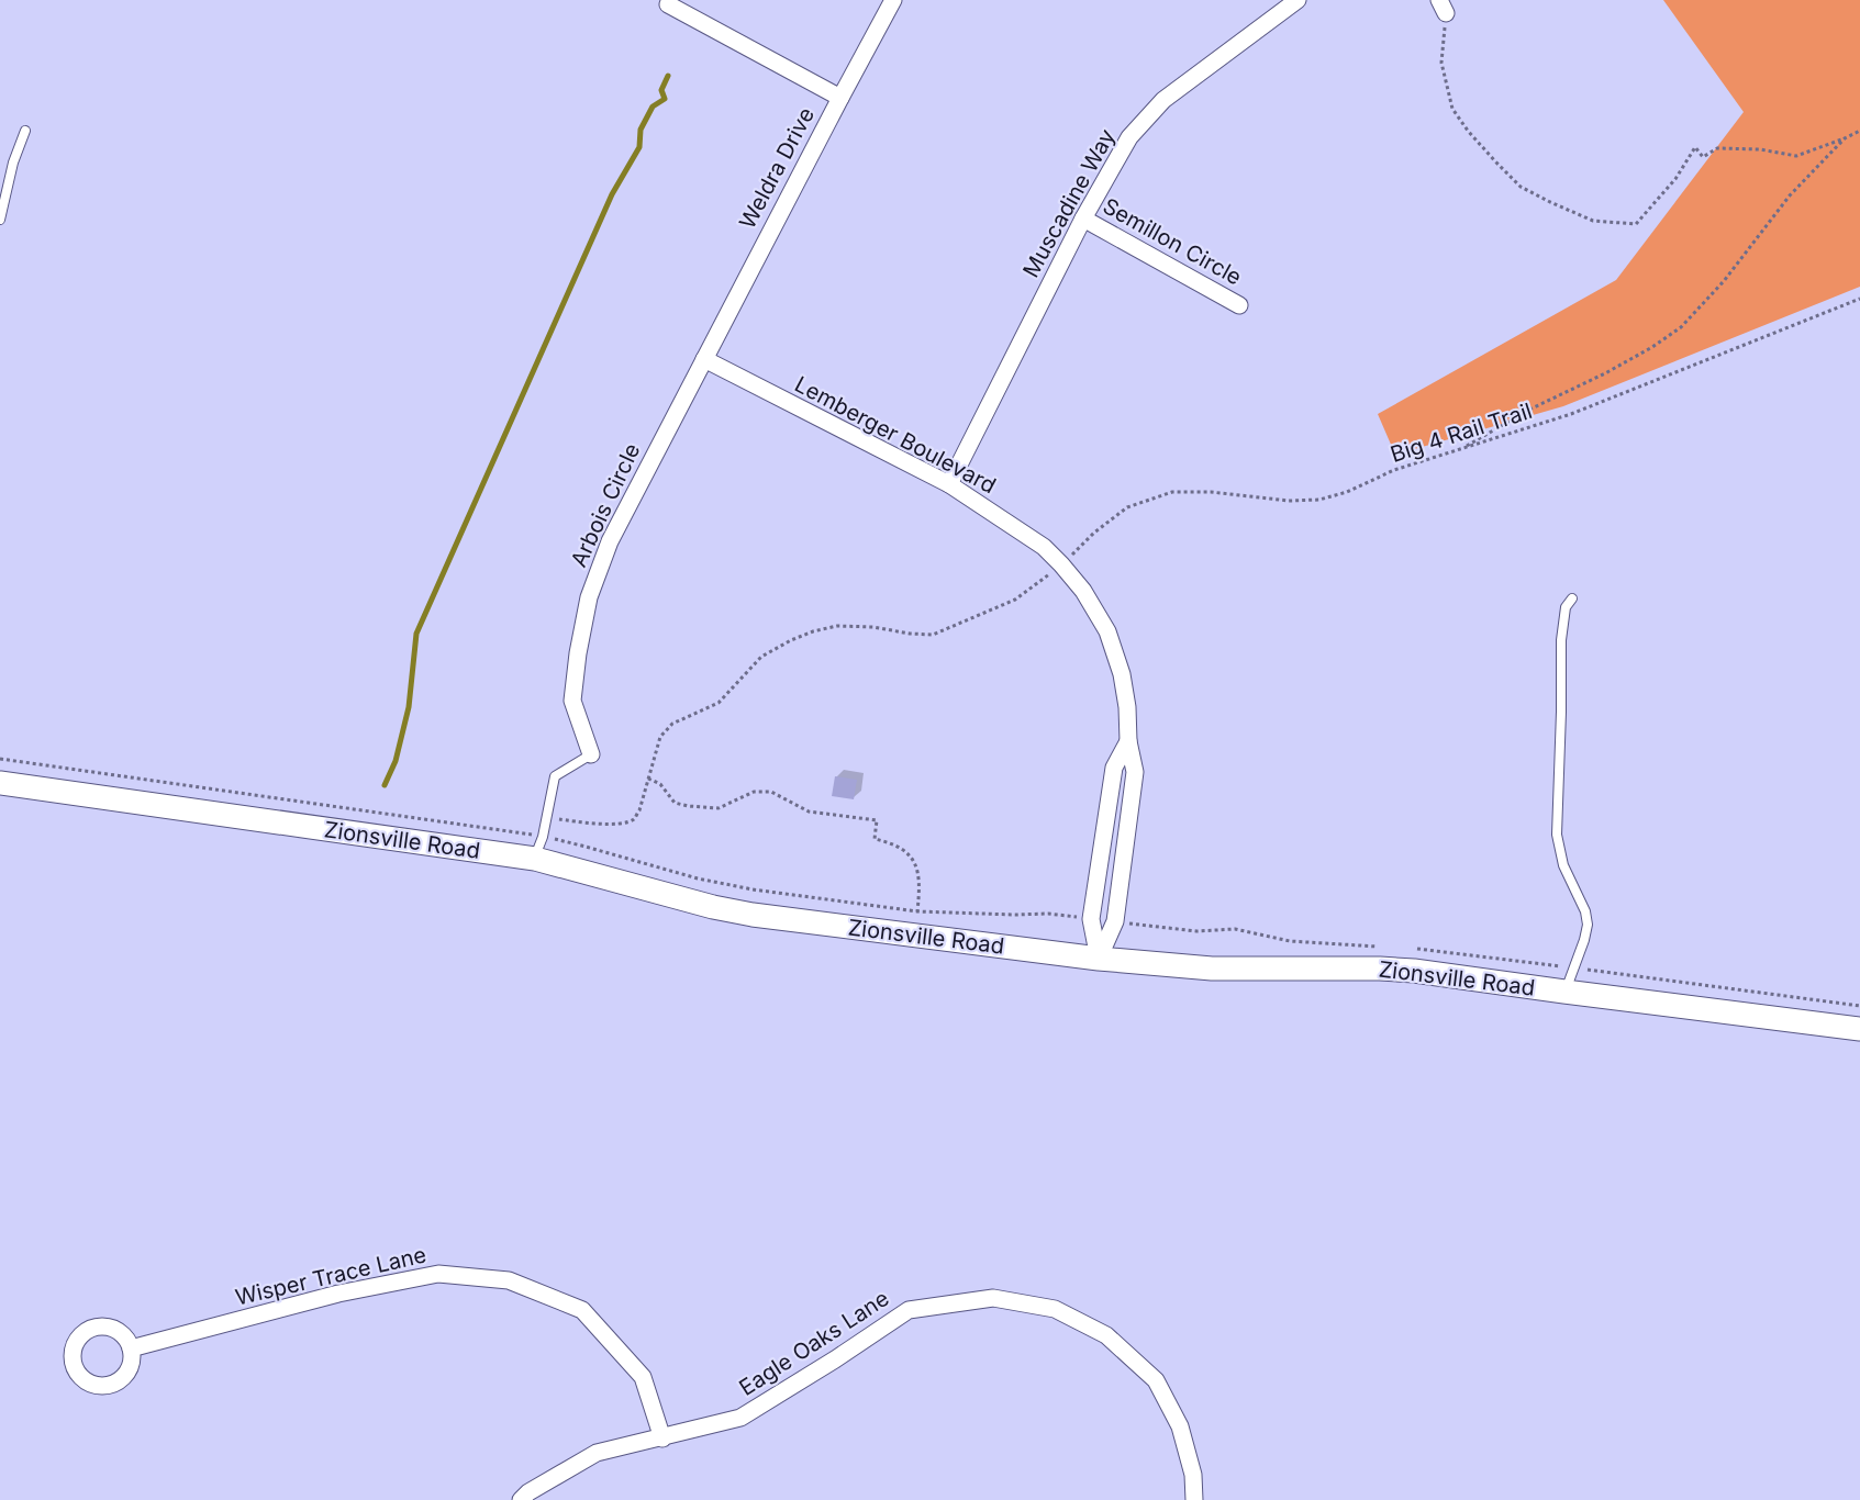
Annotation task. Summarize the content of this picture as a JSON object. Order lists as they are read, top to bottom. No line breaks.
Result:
{"streets":{"main road":["Zionsville Road"],"street":["Weldra Drive","Muscadine Way","Semillon Circle","Lemberger Boulevard","Arbois Circle","Wisper Trace Lane","Eagle Oaks Lane"],"path":["Big 4 Rail Trail"]},"crossings":[["Weldra Drive","Lemberger Boulevard"],["Weldra Drive","Arbois Circle"],["Muscadine Way","Semillon Circle"],["Muscadine Way","Lemberger Boulevard"],["Lemberger Boulevard","Arbois Circle"],["Lemberger Boulevard","Zionsville Road"],["Wisper Trace Lane","Eagle Oaks Lane"]]}
